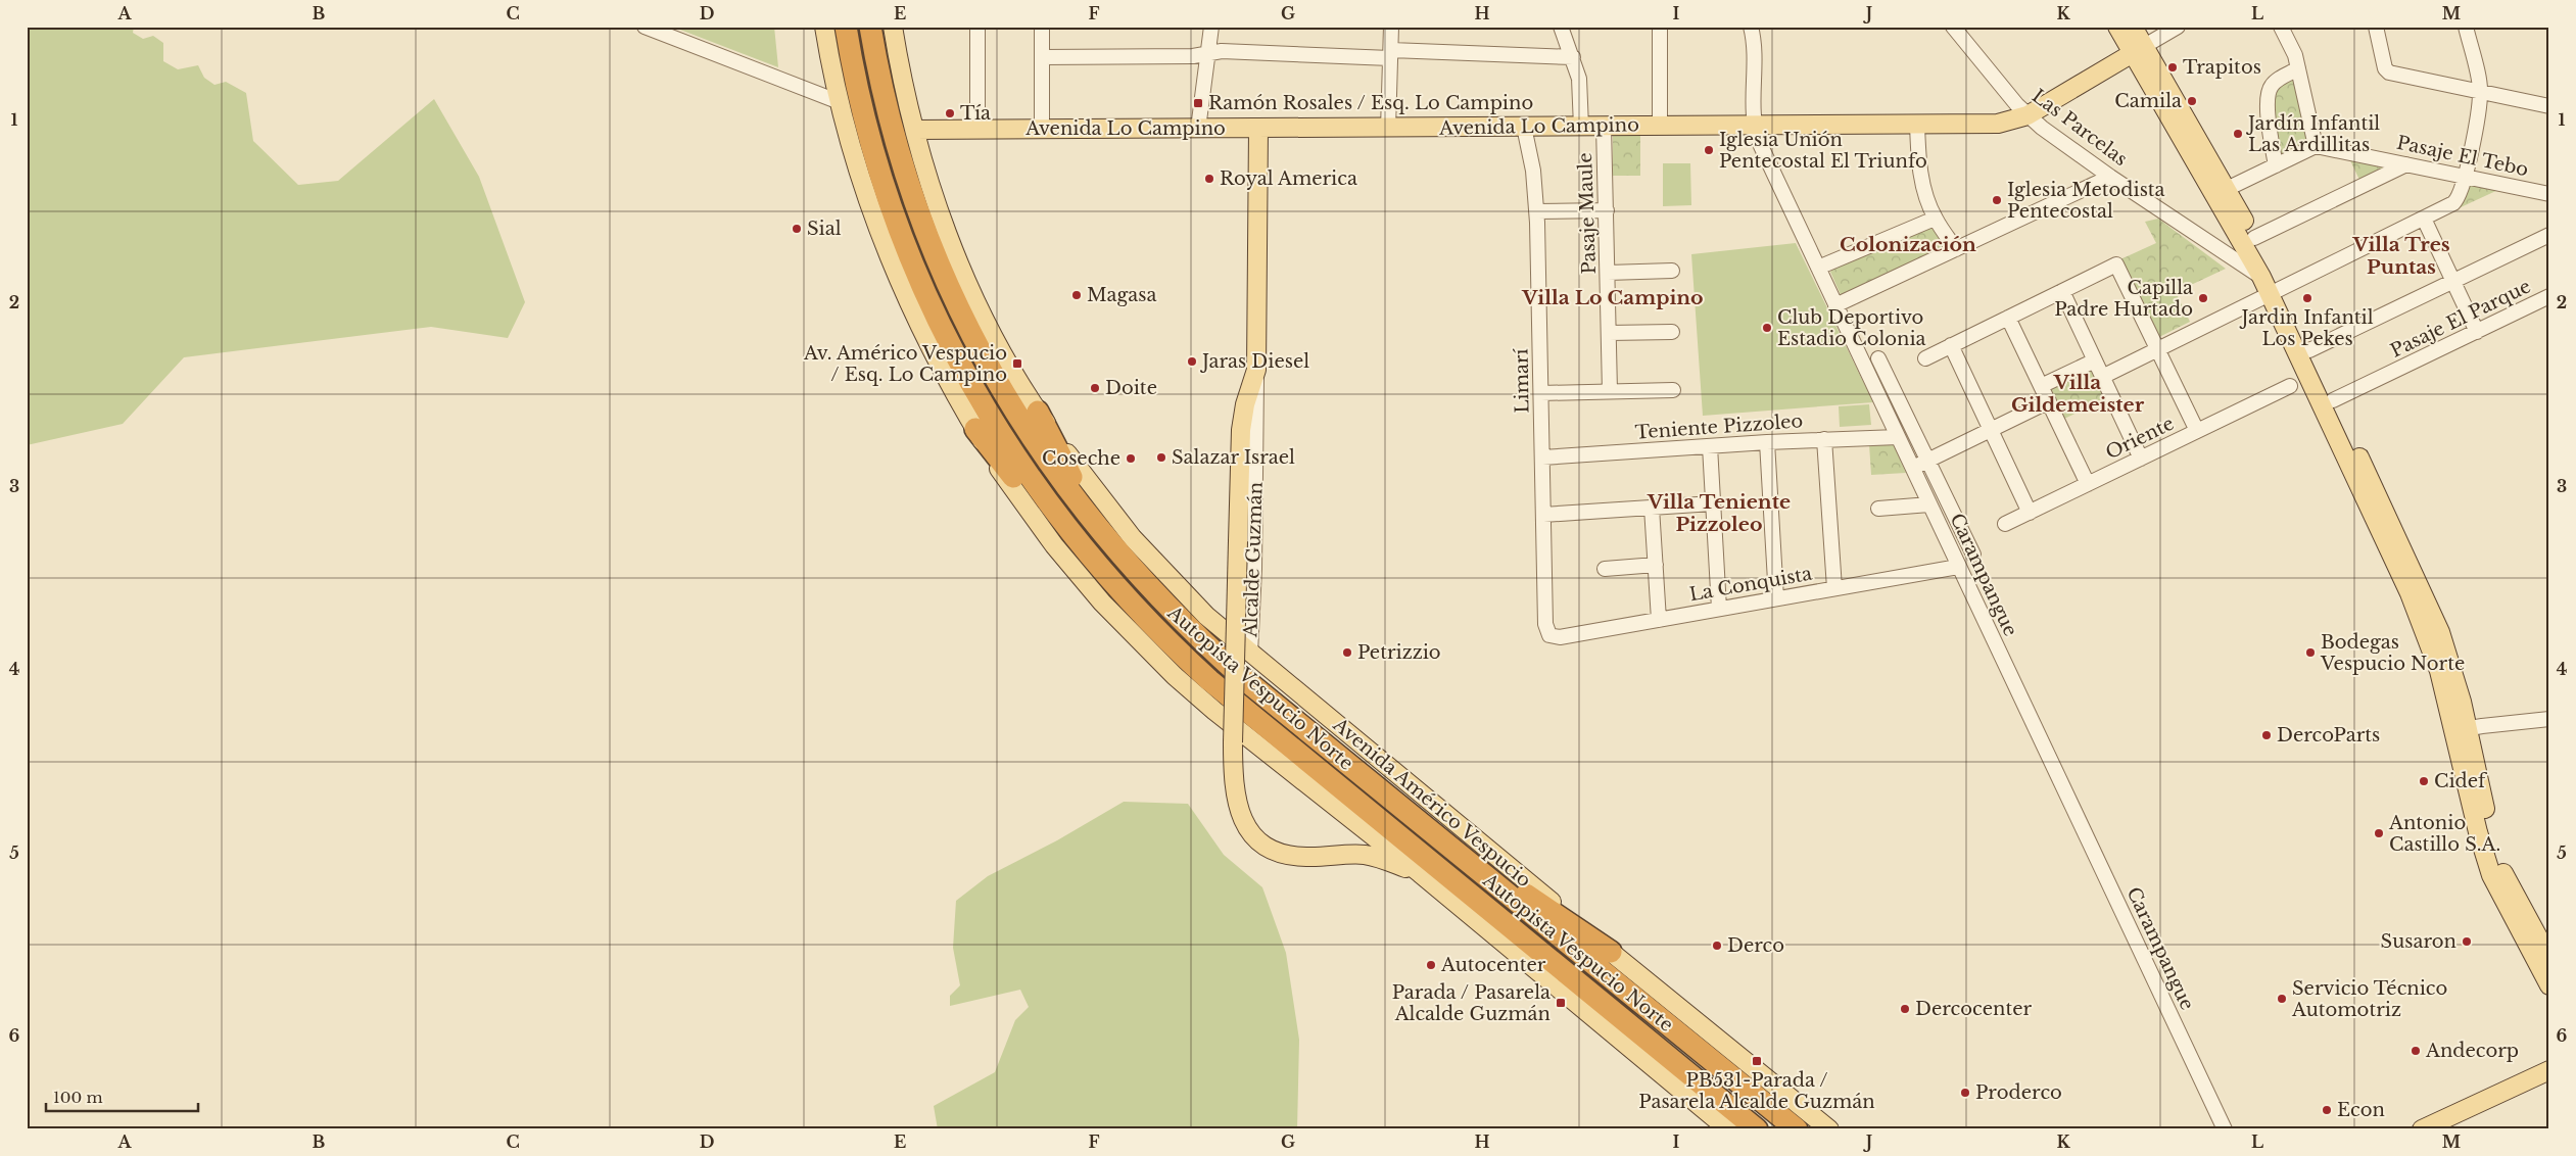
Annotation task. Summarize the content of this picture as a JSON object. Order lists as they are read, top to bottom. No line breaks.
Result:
{"streets":{"highway":["Autopista Vespucio Norte"],"main road":["Avenida Lo Campino","Alcalde Guzmán","Avenida Américo Vespucio"],"street":["Las Parcelas","Pasaje El Tebo","Pasaje Maule","Pasaje El Parque","Limarí","Teniente Pizzoleo","Oriente","Carampangue","La Conquista"]},"crossings":[["Avenida Lo Campino","Las Parcelas"],["Avenida Lo Campino","Pasaje Maule"],["Avenida Lo Campino","Limarí"],["Avenida Lo Campino","Alcalde Guzmán"],["Avenida Lo Campino","Carampangue"],["Avenida Lo Campino","Avenida Américo Vespucio"],["Limarí","Teniente Pizzoleo"],["Limarí","La Conquista"],["Teniente Pizzoleo","Carampangue"],["Alcalde Guzmán","Avenida Américo Vespucio"],["Carampangue","La Conquista"]],"districts":["Colonización","Villa Tres Puntas","Villa Lo Campino","Villa Gildemeister","Villa Teniente Pizzoleo"],"places":{"other":["Trapitos","Camila","Tía","Jardín Infantil Las Ardillitas","Iglesia Unión Pentecostal El Triunfo","Royal America","Iglesia Metodista Pentecostal","Sial","Magasa","Capilla Padre Hurtado","Jardin Infantil Los Pekes","Club Deportivo Estadio Colonia","Jaras Diesel","Doite","Salazar Israel","Coseche","Petrizzio","Bodegas Vespucio Norte","DercoParts","Cidef","Antonio Castillo S.A.","Susaron","Derco","Autocenter","Servicio Técnico Automotriz","Dercocenter","Andecorp","Proderco","Econ"],"transit":["Ramón Rosales / Esq. Lo Campino","Av. Américo Vespucio / Esq. Lo Campino","Parada / Pasarela Alcalde Guzmán","PB531-Parada / Pasarela Alcalde Guzmán"]},"scale_bar":"100 m","grid":{"columns":["A","B","C","D","E","F","G","H","I","J","K","L","M"],"rows":["1","2","3","4","5","6"]}}
